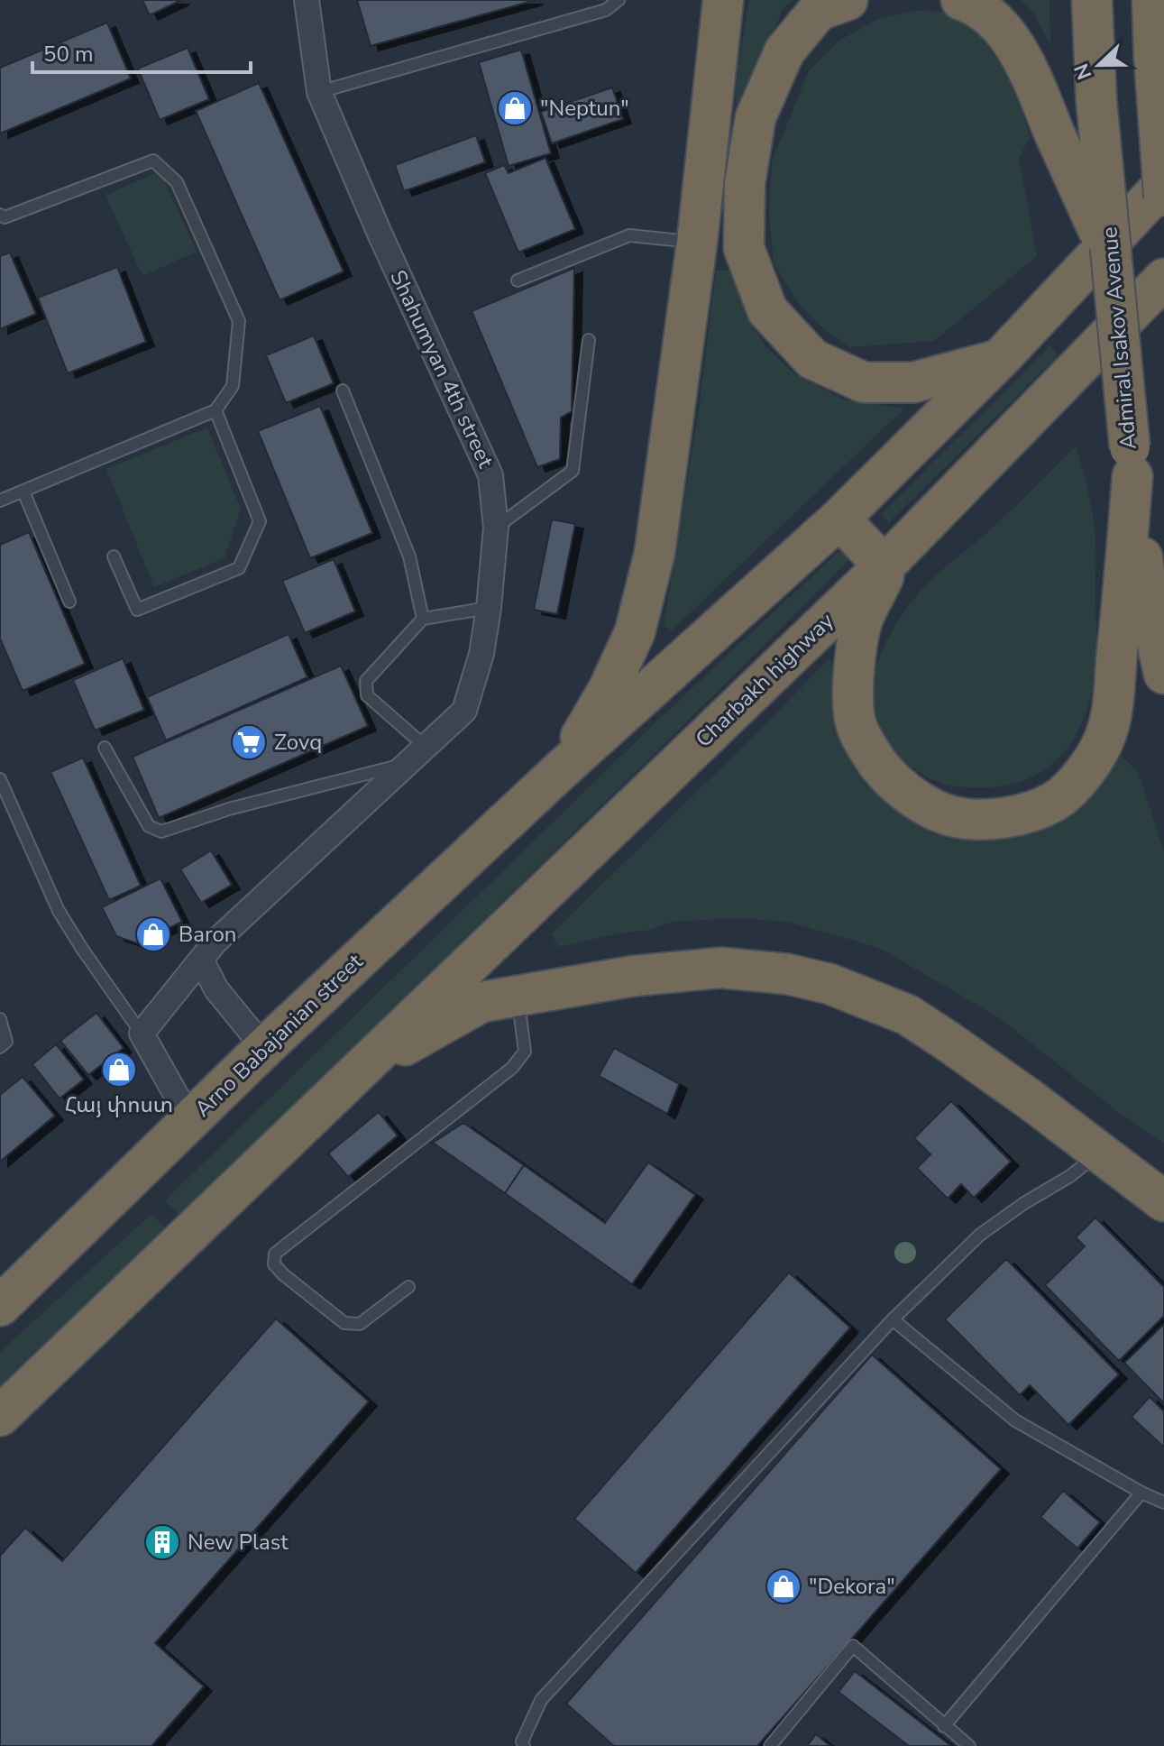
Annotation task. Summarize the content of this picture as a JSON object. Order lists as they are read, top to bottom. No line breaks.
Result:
{"streets":{"highway":["Admiral Isakov Avenue","Charbakh highway","Arno Babajanian street"],"street":["Shahumyan 4th street"]},"places":{"shop":["\"Neptun\"","Baron","Հայ փոստ","\"Dekora\""],"supermarket":["Zovq"],"building":["New Plast"]},"scale_bar":"50 m","north":"left"}
